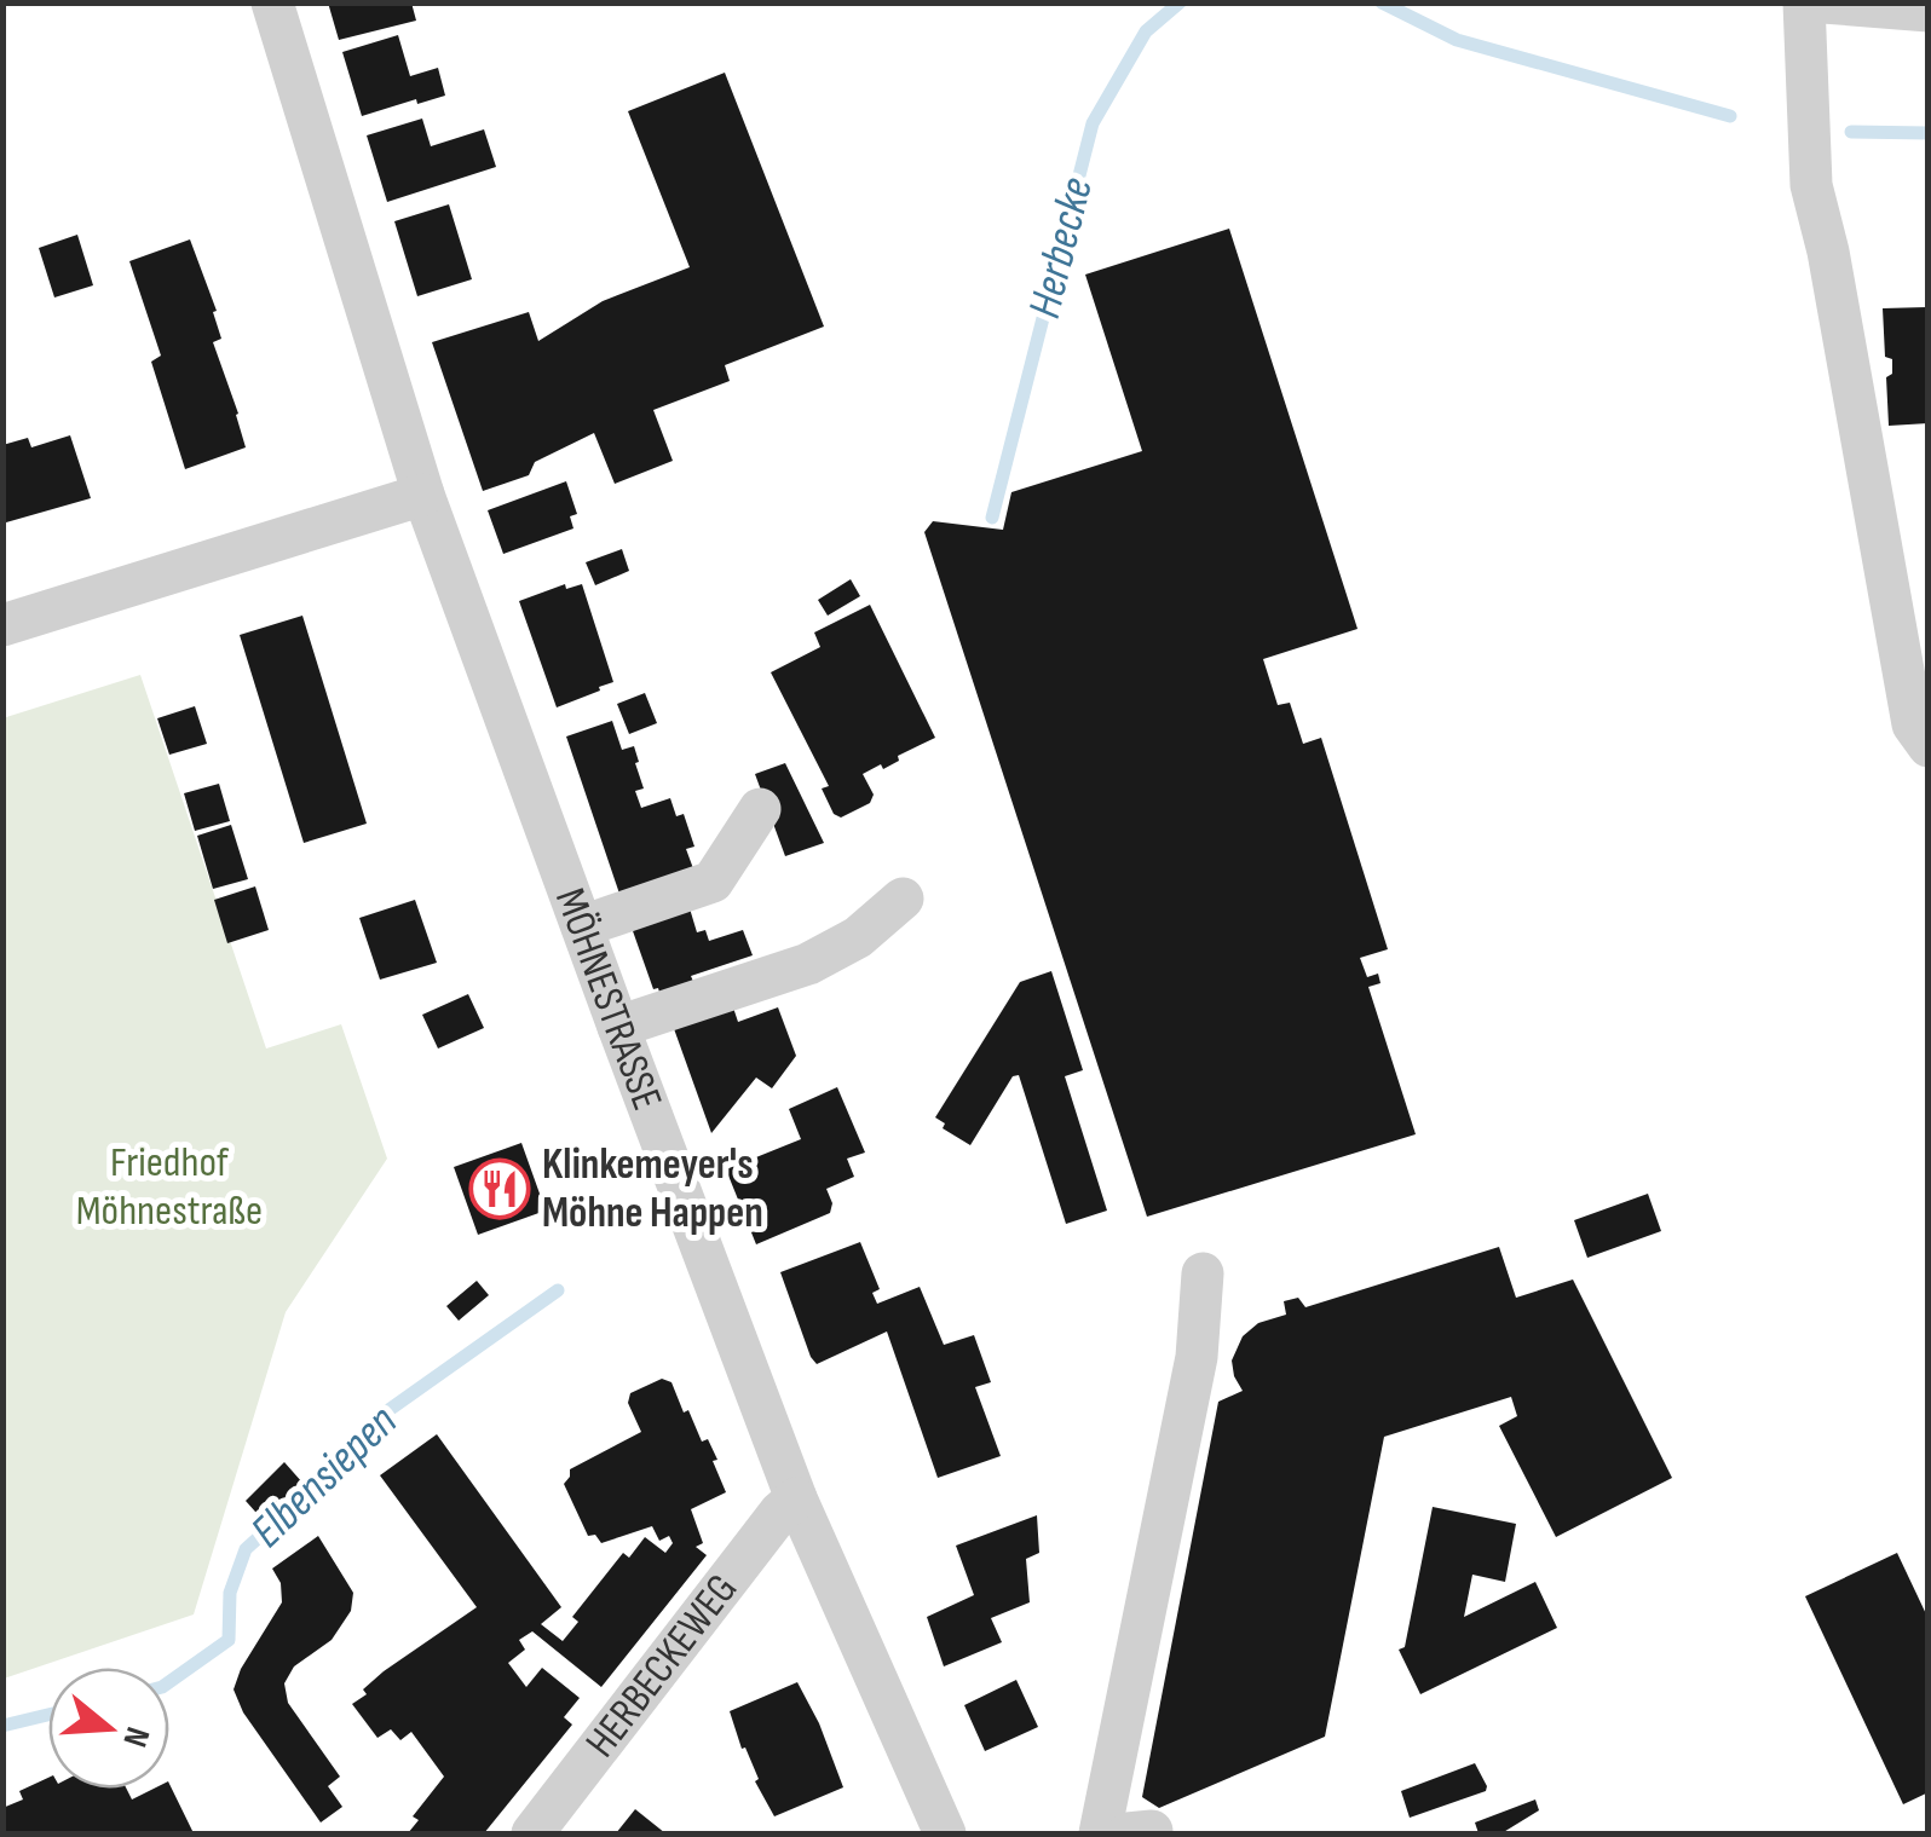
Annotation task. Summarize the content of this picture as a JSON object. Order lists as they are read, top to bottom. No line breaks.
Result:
{"streets":{"street":["MÖHNESTRASSE","HERBECKEWEG"]},"crossings":[["MÖHNESTRASSE","HERBECKEWEG"]],"water":["Herbecke","Elbensiepen"],"parks":["Friedhof Möhnestraße"],"places":{"restaurant":["Klinkemeyer's Möhne Happen"]},"north":"right"}
